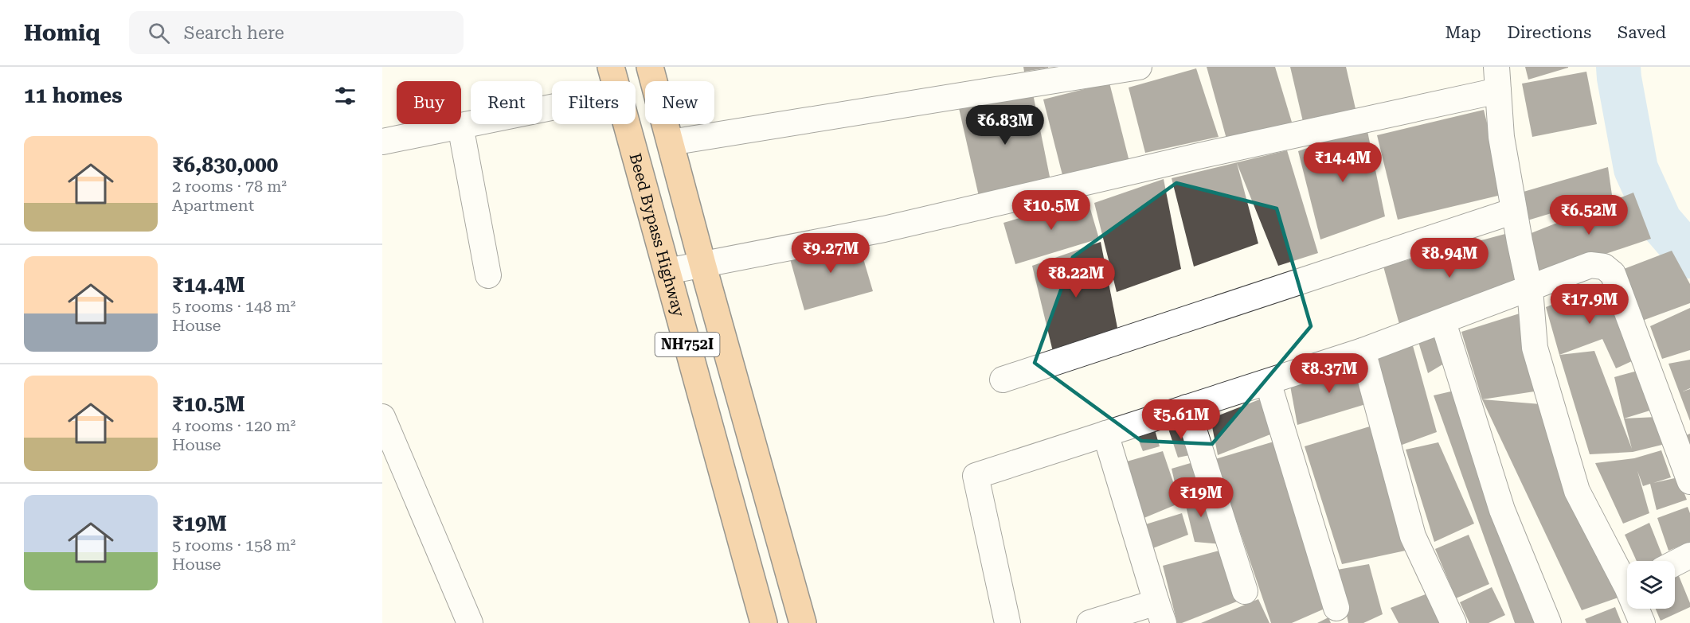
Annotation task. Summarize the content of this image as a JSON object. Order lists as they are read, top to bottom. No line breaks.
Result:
{"streets":{"highway":["Beed Bypass Highway","NH752I"]},"page":{"header":"Homiq","search":"Search here","nav":["Map","Directions","Saved"],"heading":"11 homes","chip":["Buy","Rent","Filters","New"],"price":["₹6.83M","₹14.4M","₹10.5M","₹6.52M","₹9.27M","₹8.94M","₹8.22M","₹17.9M","₹8.37M","₹5.61M","₹19M"],"list":[{"name":"₹6,830,000","note":"2 rooms · 78 m² · Apartment"},{"name":"₹14.4M","note":"5 rooms · 148 m² · House"},{"name":"₹10.5M","note":"4 rooms · 120 m² · House"},{"name":"₹19M","note":"5 rooms · 158 m² · House"}]}}
